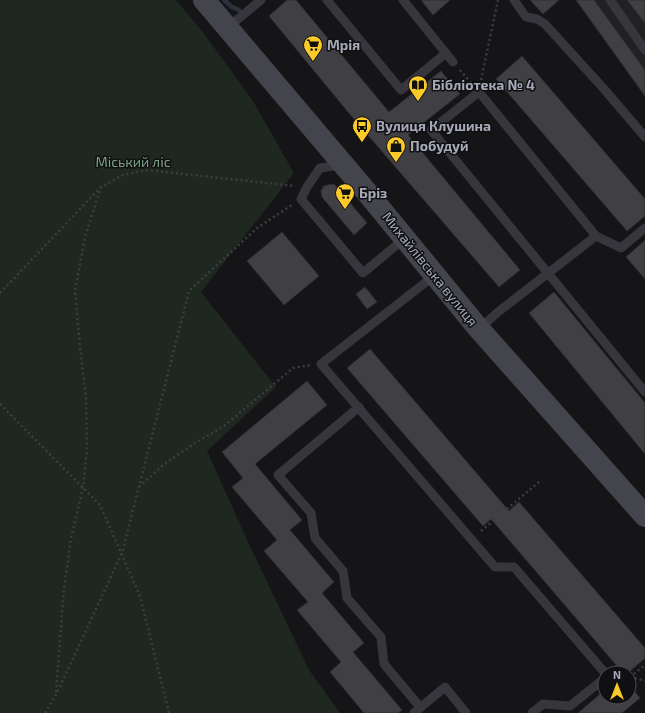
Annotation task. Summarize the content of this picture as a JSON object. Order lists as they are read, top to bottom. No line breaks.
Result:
{"streets":{"main road":["Михайлівська вулиця"]},"parks":["Міський ліс"],"places":{"supermarket":["Мрія","Бріз"],"library":["Бібліотека № 4"],"bus stop":["Вулиця Клушина"],"shop":["Побудуй"]},"north":"top"}
